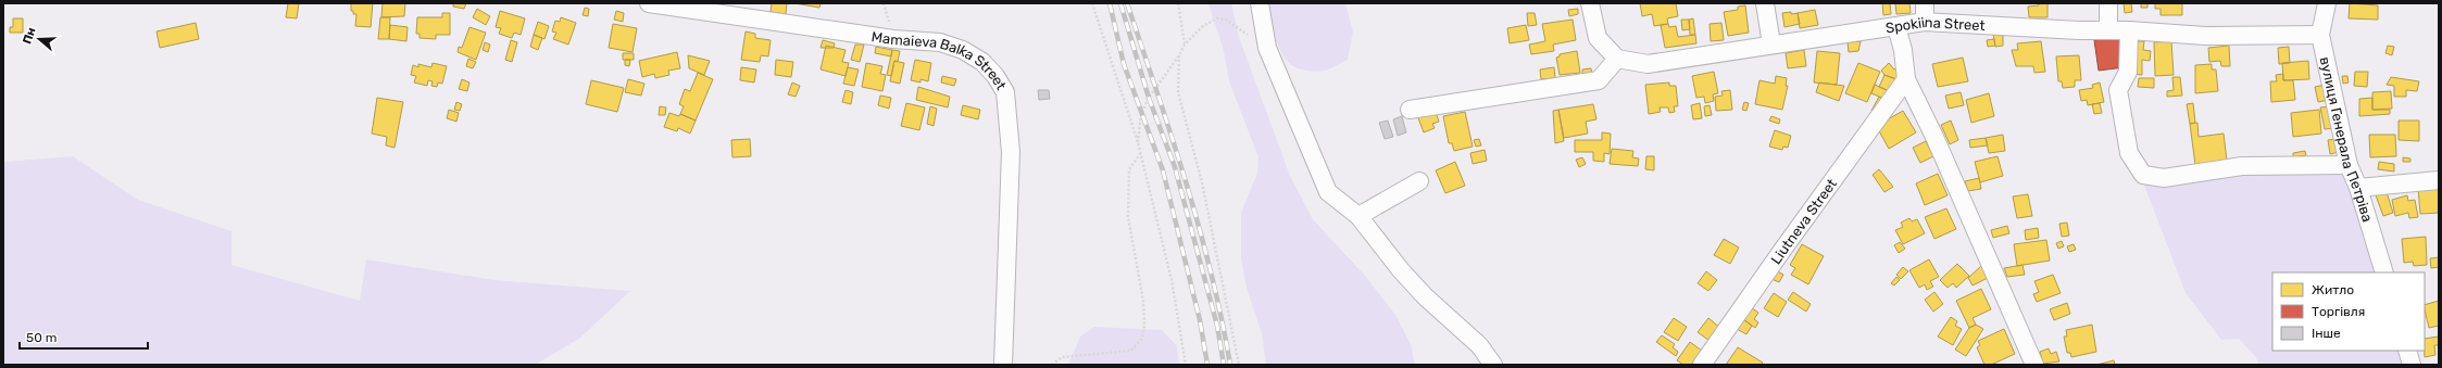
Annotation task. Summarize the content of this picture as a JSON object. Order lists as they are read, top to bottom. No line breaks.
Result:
{"streets":{"street":["Spokiina Street","Mamaieva Balka Street","вулиця Генерала Петріва","Liutneva Street"]},"crossings":[["Spokiina Street","вулиця Генерала Петріва"]],"legend":["Житло","Торгівля","Інше"],"scale_bar":"50 m","north":"left"}
